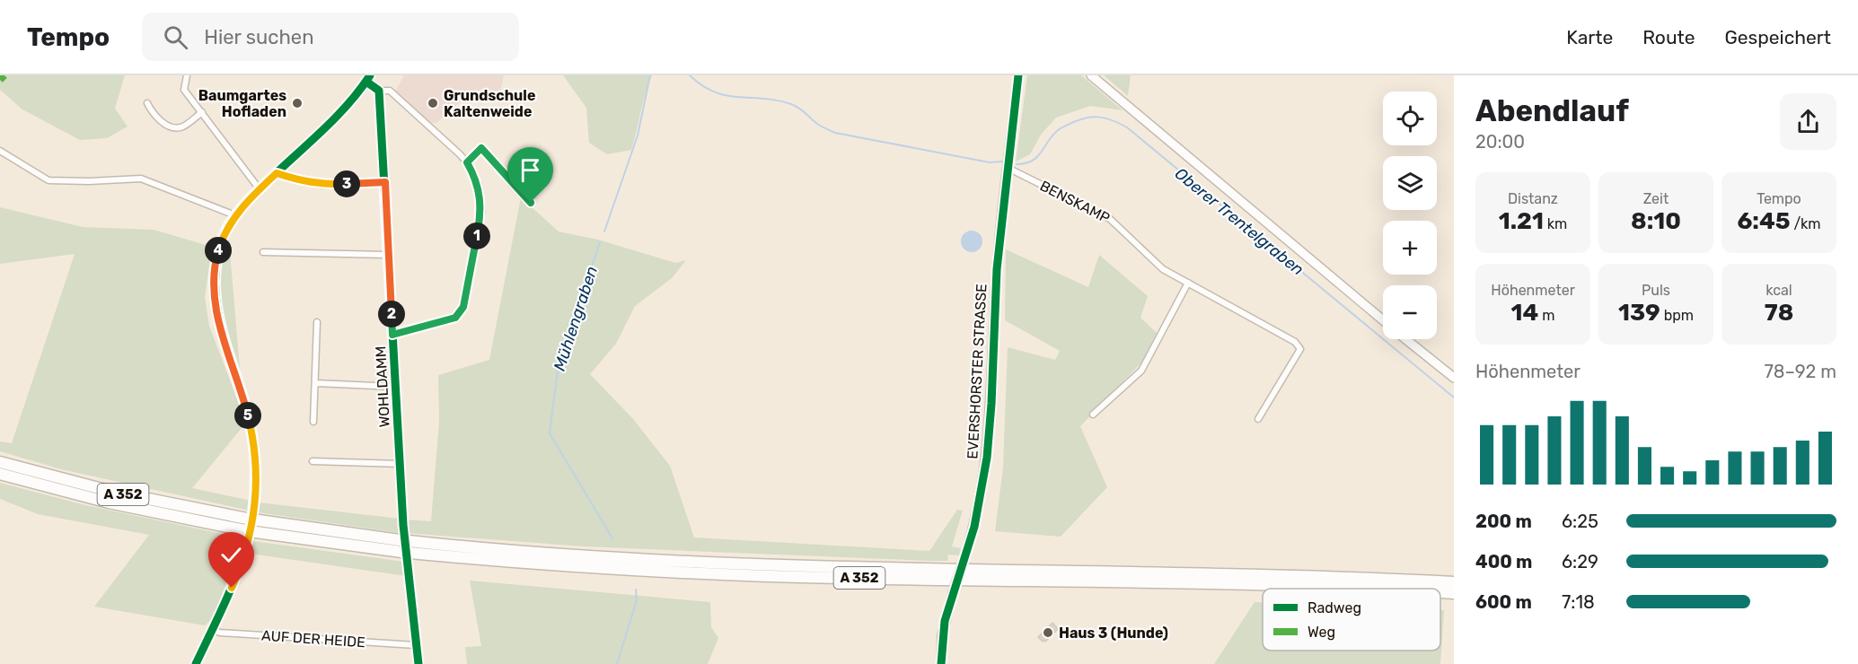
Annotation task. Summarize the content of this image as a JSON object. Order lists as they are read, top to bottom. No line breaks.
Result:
{"streets":{"highway":["A 352"],"street":["BENSKAMP","EVERSHORSTER STRASSE","WOHLDAMM","AUF DER HEIDE"]},"crossings":[["BENSKAMP","EVERSHORSTER STRASSE"],["WOHLDAMM","AUF DER HEIDE"]],"water":["Oberer Trentelgraben","Mühlengraben"],"places":["Baumgartes Hofladen","Grundschule Kaltenweide","Haus 3 (Hunde)"],"legend":["Radweg","Weg"],"page":{"header":"Tempo","search":"Hier suchen","nav":["Karte","Route","Gespeichert"],"heading":["Abendlauf","20:00"],"map_buttons":["+","−"],"stats":[["Distanz","1.21 km"],["Zeit","8:10"],["Tempo","6:45 /km"],["Höhenmeter","14 m"],["Puls","139 bpm"],["kcal","78"]],"pins":["3","1","4","2","5"],"chart":["Höhenmeter","78–92 m"],"list":[{"name":"200 m","note":"6:25"},{"name":"400 m","note":"6:29"},{"name":"600 m","note":"7:18"}]}}
